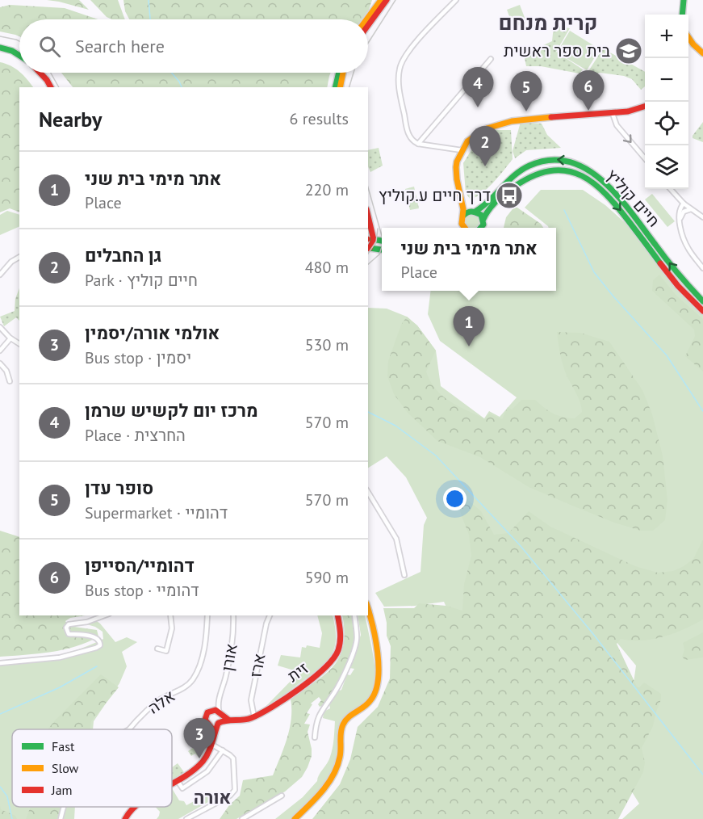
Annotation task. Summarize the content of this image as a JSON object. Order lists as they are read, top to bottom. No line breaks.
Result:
{"streets":{"main road":["חיים קוליץ","זית"],"street":["אורן","ארז","אלה"]},"crossings":[["אורן","זית"],["ארז","זית"]],"districts":["קרית מנחם","אורה"],"places":{"school or university":["בית ספר ראשית"],"bus stop":["דרך חיים ע.קוליץ"]},"legend":["Fast","Slow","Jam"],"page":{"map_buttons":["+","−"],"search":"Search here","pins":["4","6","5","2","1","3"],"heading":["Nearby","6 results"],"list":[{"mark":"1","name":"אתר מימי בית שני","note":"Place","value":"220 m"},{"mark":"2","name":"גן החבלים","note":"Park · חיים קוליץ","value":"480 m"},{"mark":"3","name":"אולמי אורה/יסמין","note":"Bus stop · יסמין","value":"530 m"},{"mark":"4","name":"מרכז יום לקשיש שרמן","note":"Place · החרצית","value":"570 m"},{"mark":"5","name":"סופר עדן","note":"Supermarket · דהומיי","value":"570 m"},{"mark":"6","name":"דהומיי/הסייפן","note":"Bus stop · דהומיי","value":"590 m"}],"popup":["אתר מימי בית שני","Place"]}}
